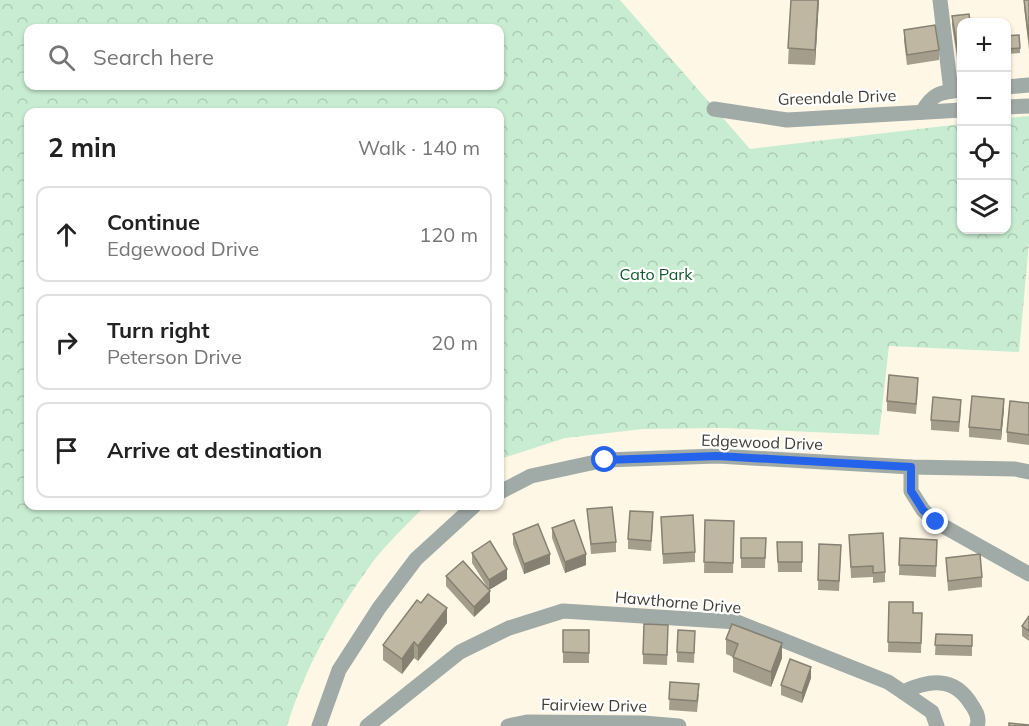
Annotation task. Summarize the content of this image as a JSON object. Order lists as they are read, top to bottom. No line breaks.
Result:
{"streets":{"street":["Greendale Drive","Edgewood Drive","Hawthorne Drive","Fairview Drive"]},"parks":["Cato Park"],"page":{"map_buttons":["+","−"],"search":"Search here","heading":["2 min","Walk · 140 m"],"list":[["Continue","Edgewood Drive","120 m"],["Turn right","Peterson Drive","20 m"],"Arrive at destination"]}}
